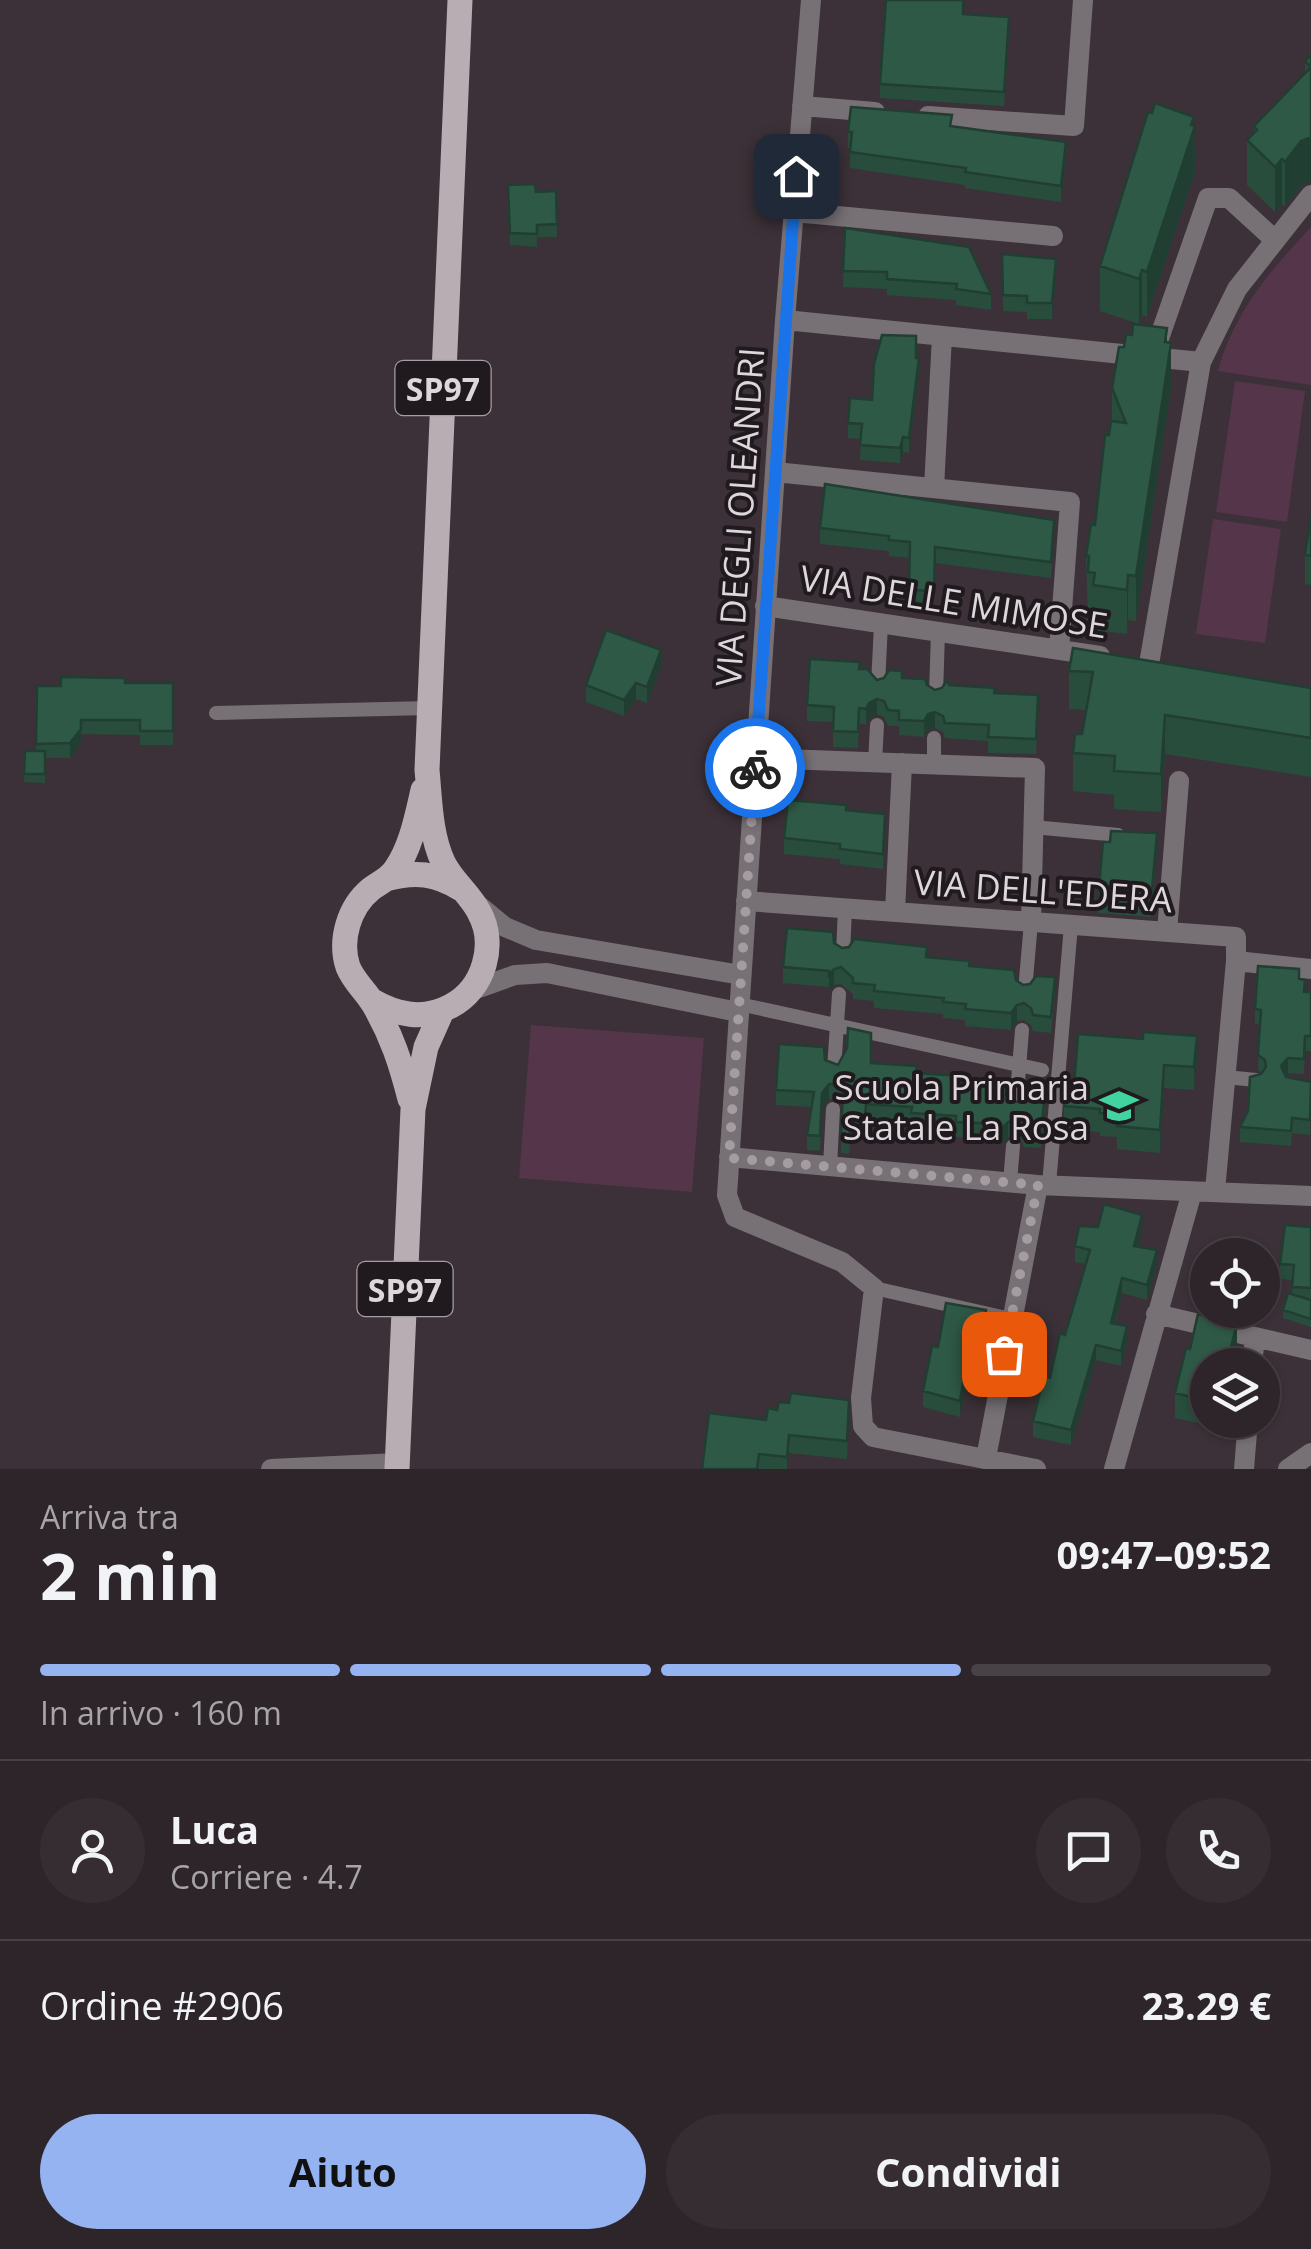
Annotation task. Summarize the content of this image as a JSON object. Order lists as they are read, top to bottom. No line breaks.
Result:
{"streets":{"main road":["SP97"],"street":["VIA DEGLI OLEANDRI","VIA DELLE MIMOSE","VIA DELL'EDERA"]},"crossings":[["VIA DEGLI OLEANDRI","VIA DELLE MIMOSE"],["VIA DEGLI OLEANDRI","VIA DELL'EDERA"]],"places":{"school or university":["Scuola Primaria Statale La Rosa"]},"page":{"heading":["2 min","Arriva tra","09:47–09:52"],"panel":["Luca","Corriere · 4.7","Ordine #2906","23.29 €"],"bar":"In arrivo · 160 m","buttons":["Aiuto","Condividi"]}}
